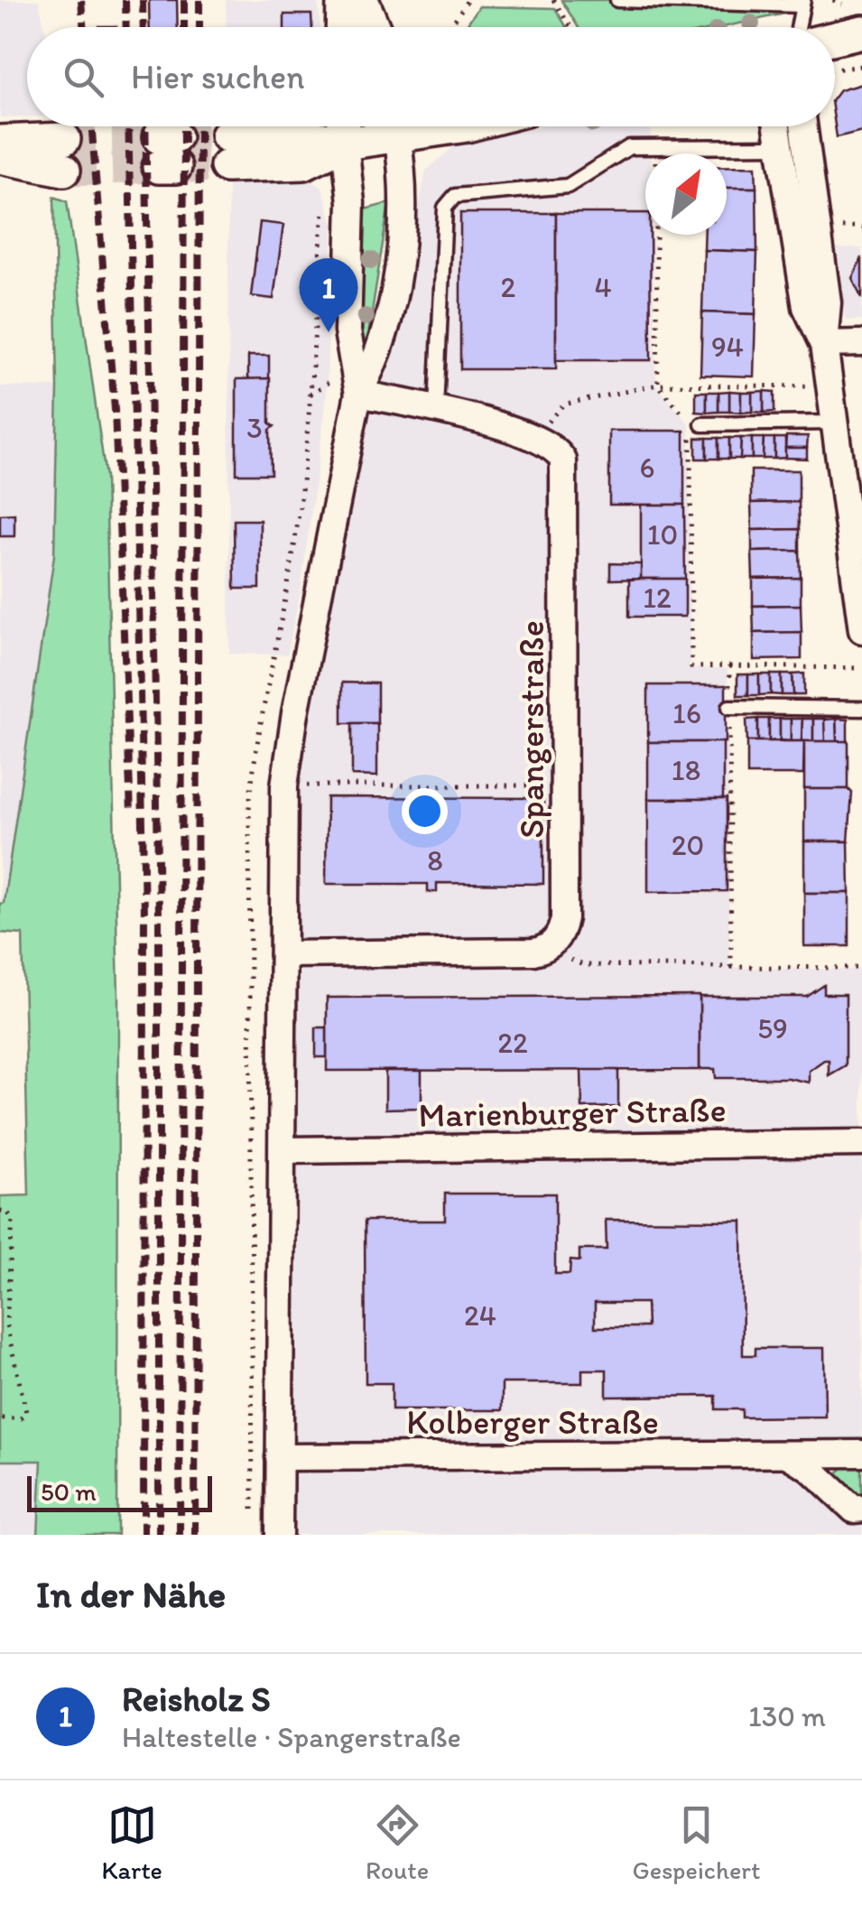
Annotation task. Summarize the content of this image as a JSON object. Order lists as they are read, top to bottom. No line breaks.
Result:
{"streets":{"street":["Spangerstraße","Marienburger Straße","Kolberger Straße"]},"house_numbers":["2","4","94","3","6","10","12","16","18","20","8","59","22","24"],"scale_bar":"50 m","north":"top right","page":{"search":"Hier suchen","pins":"1","scale":"50 m","heading":"In der Nähe","list":[{"mark":"1","name":"Reisholz S","note":"Haltestelle · Spangerstraße","value":"130 m"}],"nav":["Karte","Route","Gespeichert"]}}
